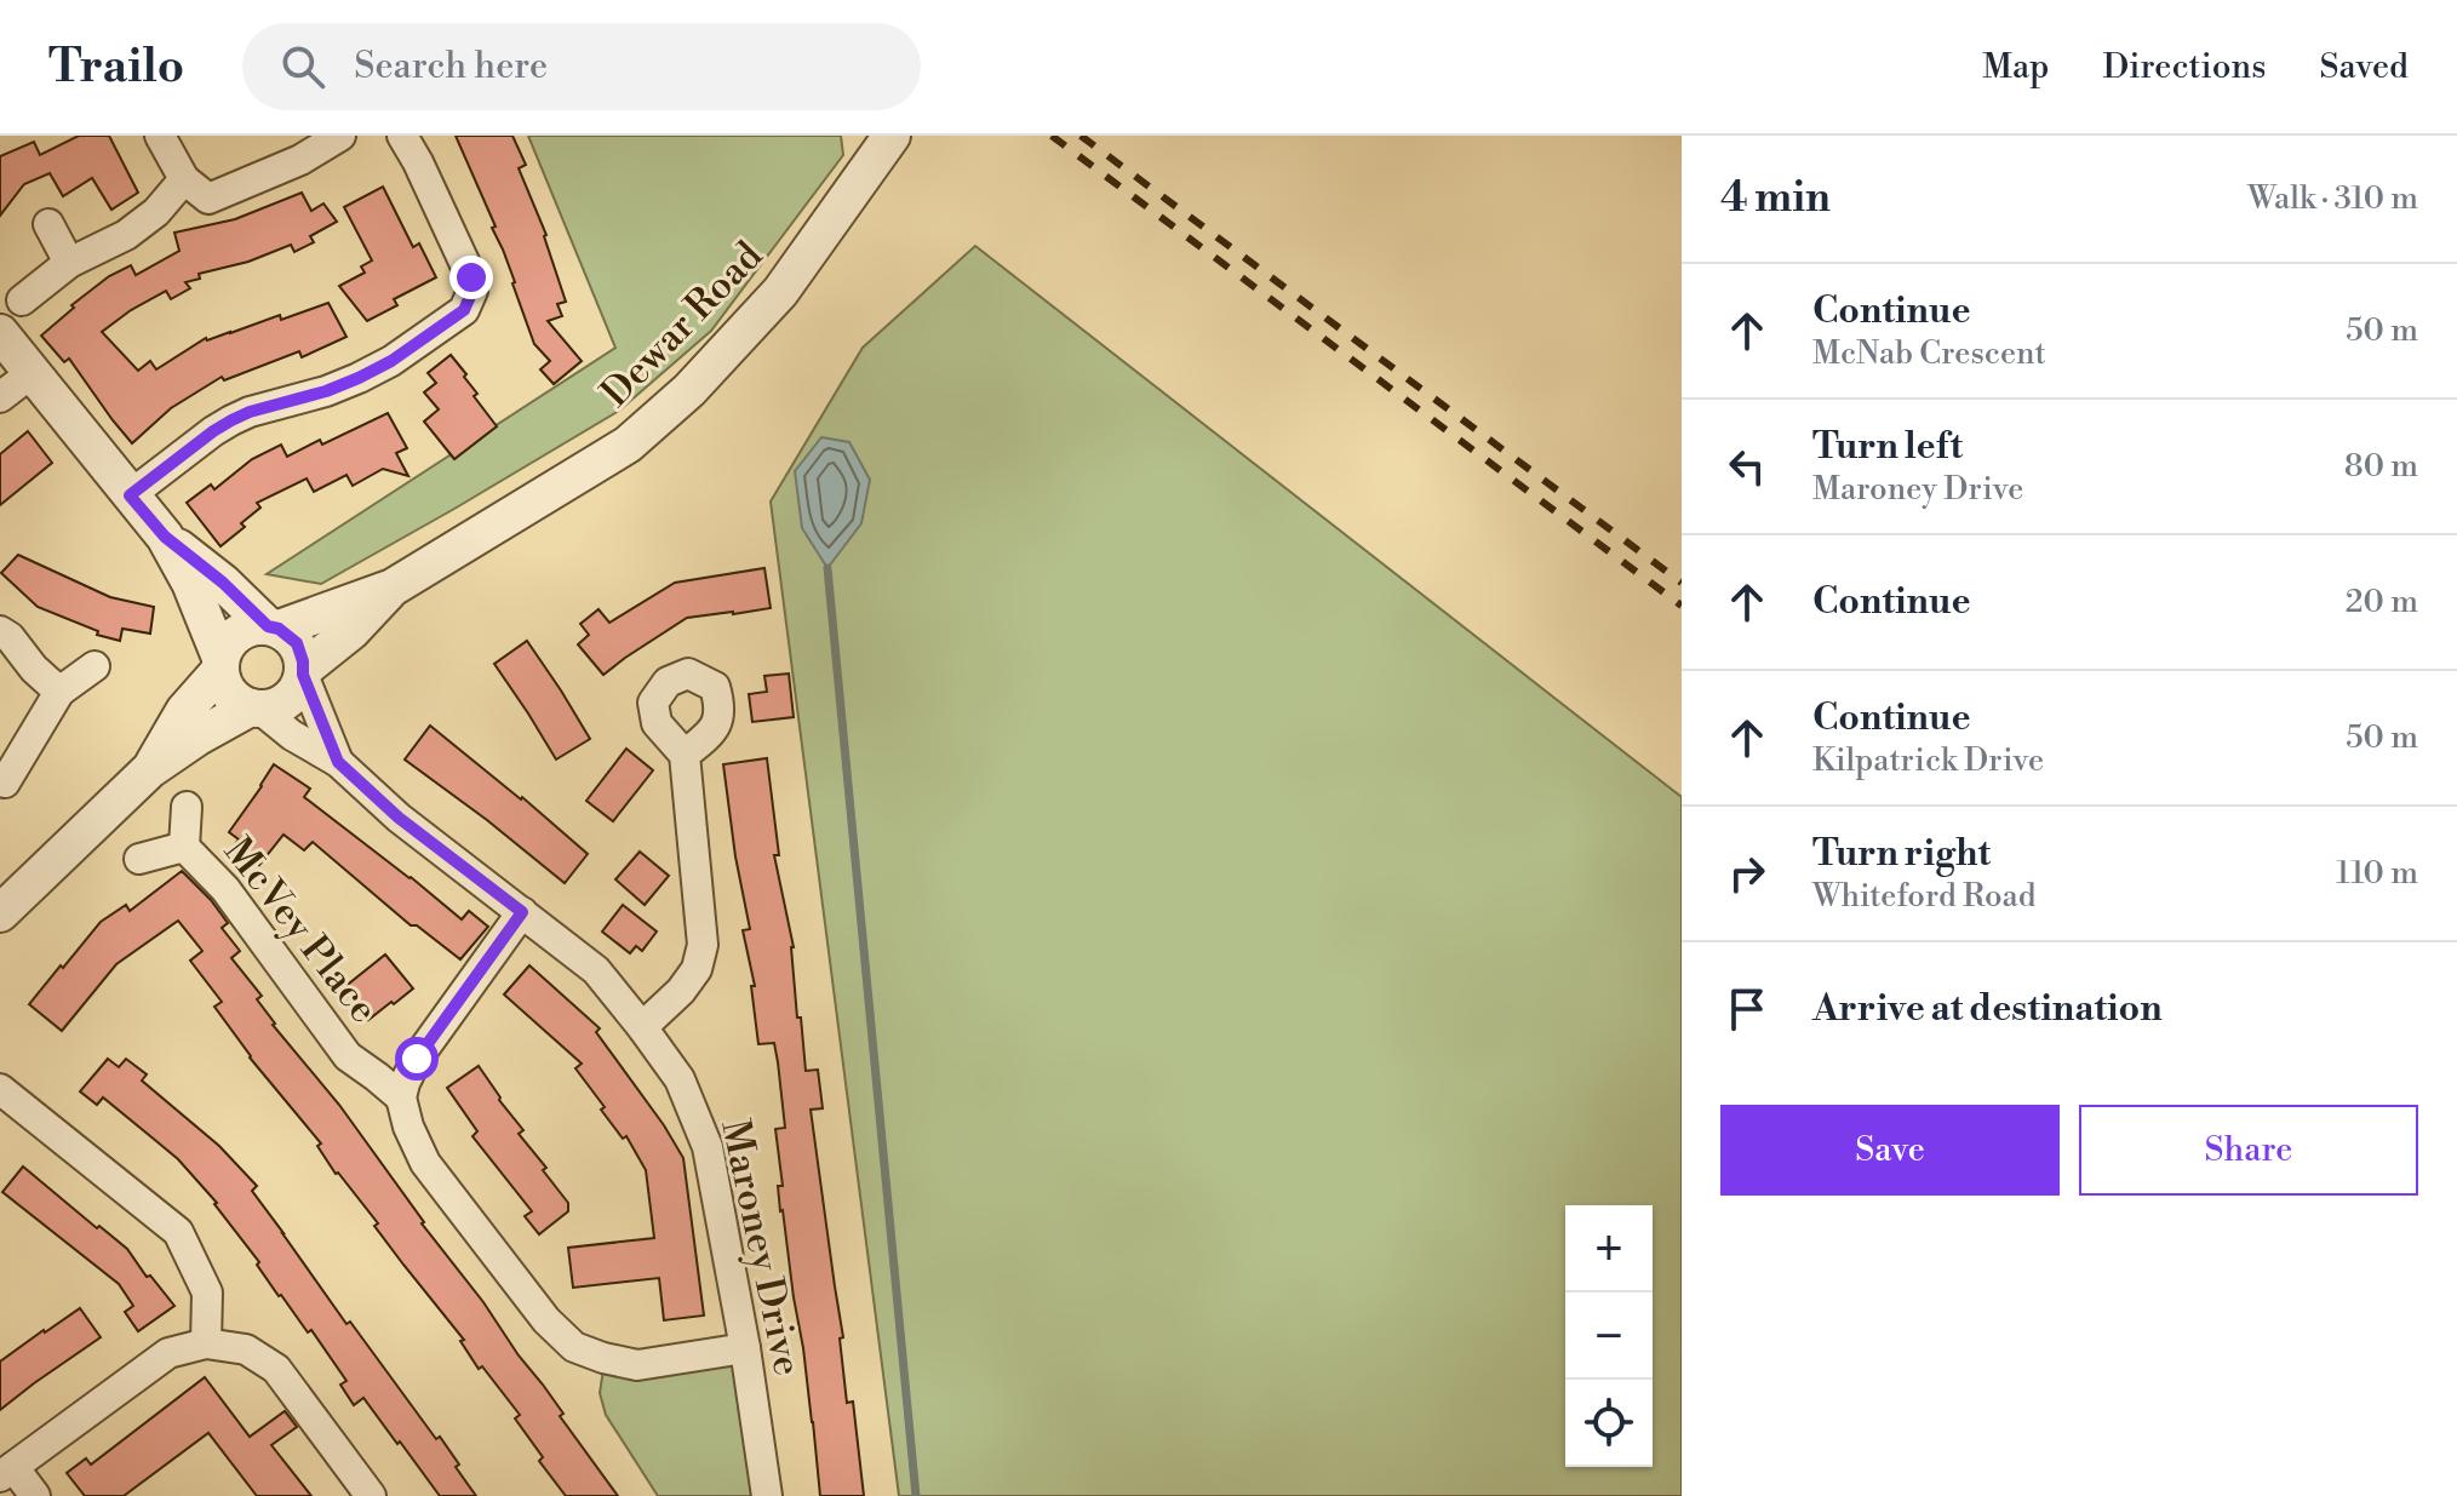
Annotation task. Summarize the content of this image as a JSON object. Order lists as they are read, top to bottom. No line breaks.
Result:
{"streets":{"street":["Dewar Road","McVey Place","Maroney Drive"]},"crossings":[["Dewar Road","Maroney Drive"]],"page":{"header":"Trailo","search":"Search here","nav":["Map","Directions","Saved"],"heading":["4 min","Walk · 310 m"],"list":[["Continue","McNab Crescent","50 m"],["Turn left","Maroney Drive","80 m"],["Continue","20 m"],["Continue","Kilpatrick Drive","50 m"],["Turn right","Whiteford Road","110 m"],"Arrive at destination"],"buttons":["Save","Share"],"map_buttons":["+","−"]}}
